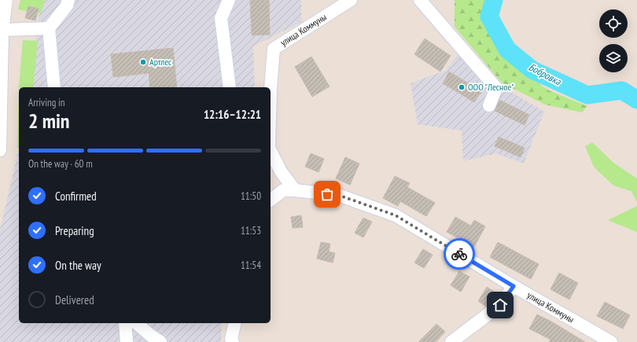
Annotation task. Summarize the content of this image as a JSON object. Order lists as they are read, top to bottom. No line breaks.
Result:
{"streets":{"street":["улица Коммуны"]},"water":["Бобровка"],"places":["Артлес","ООО \"Лесное\""],"page":{"heading":["2 min","Arriving in","12:16–12:21"],"bar":"On the way · 60 m","list":[["Confirmed","11:50"],["Preparing","11:53"],["On the way","11:54"],"Delivered"]}}
